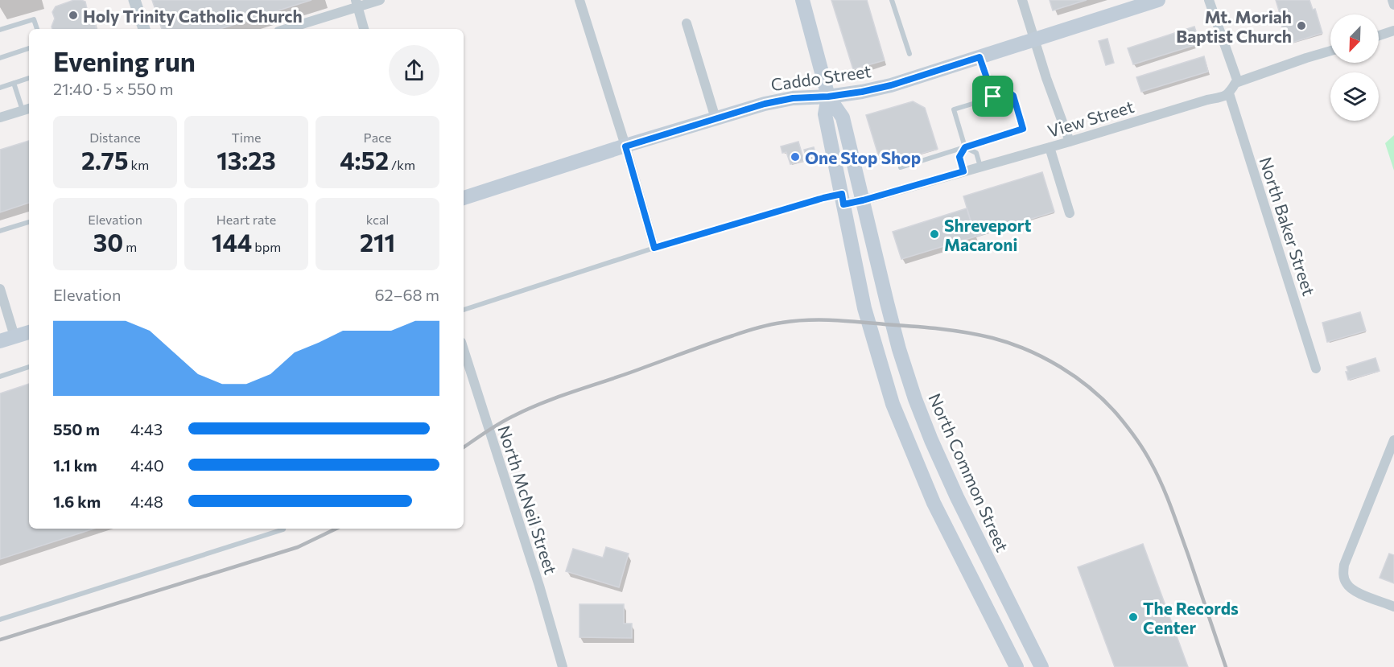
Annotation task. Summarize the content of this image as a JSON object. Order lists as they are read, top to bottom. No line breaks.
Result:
{"streets":{"main road":["Caddo Street","North Common Street"],"street":["View Street","North Baker Street","North McNeil Street"]},"crossings":[["Caddo Street","North Common Street"],["View Street","North Baker Street"],["View Street","North Common Street"]],"places":["Holy Trinity Catholic Church","Mt. Moriah Baptist Church","One Stop Shop","Shreveport Macaroni","The Records Center"],"north":"bottom left","page":{"heading":["Evening run","21:40 · 5 × 550 m"],"stats":[["Distance","2.75 km"],["Time","13:23"],["Pace","4:52 /km"],["Elevation","30 m"],["Heart rate","144 bpm"],["kcal","211"]],"chart":["Elevation","62–68 m"],"list":[{"name":"550 m","note":"4:43"},{"name":"1.1 km","note":"4:40"},{"name":"1.6 km","note":"4:48"}]}}
